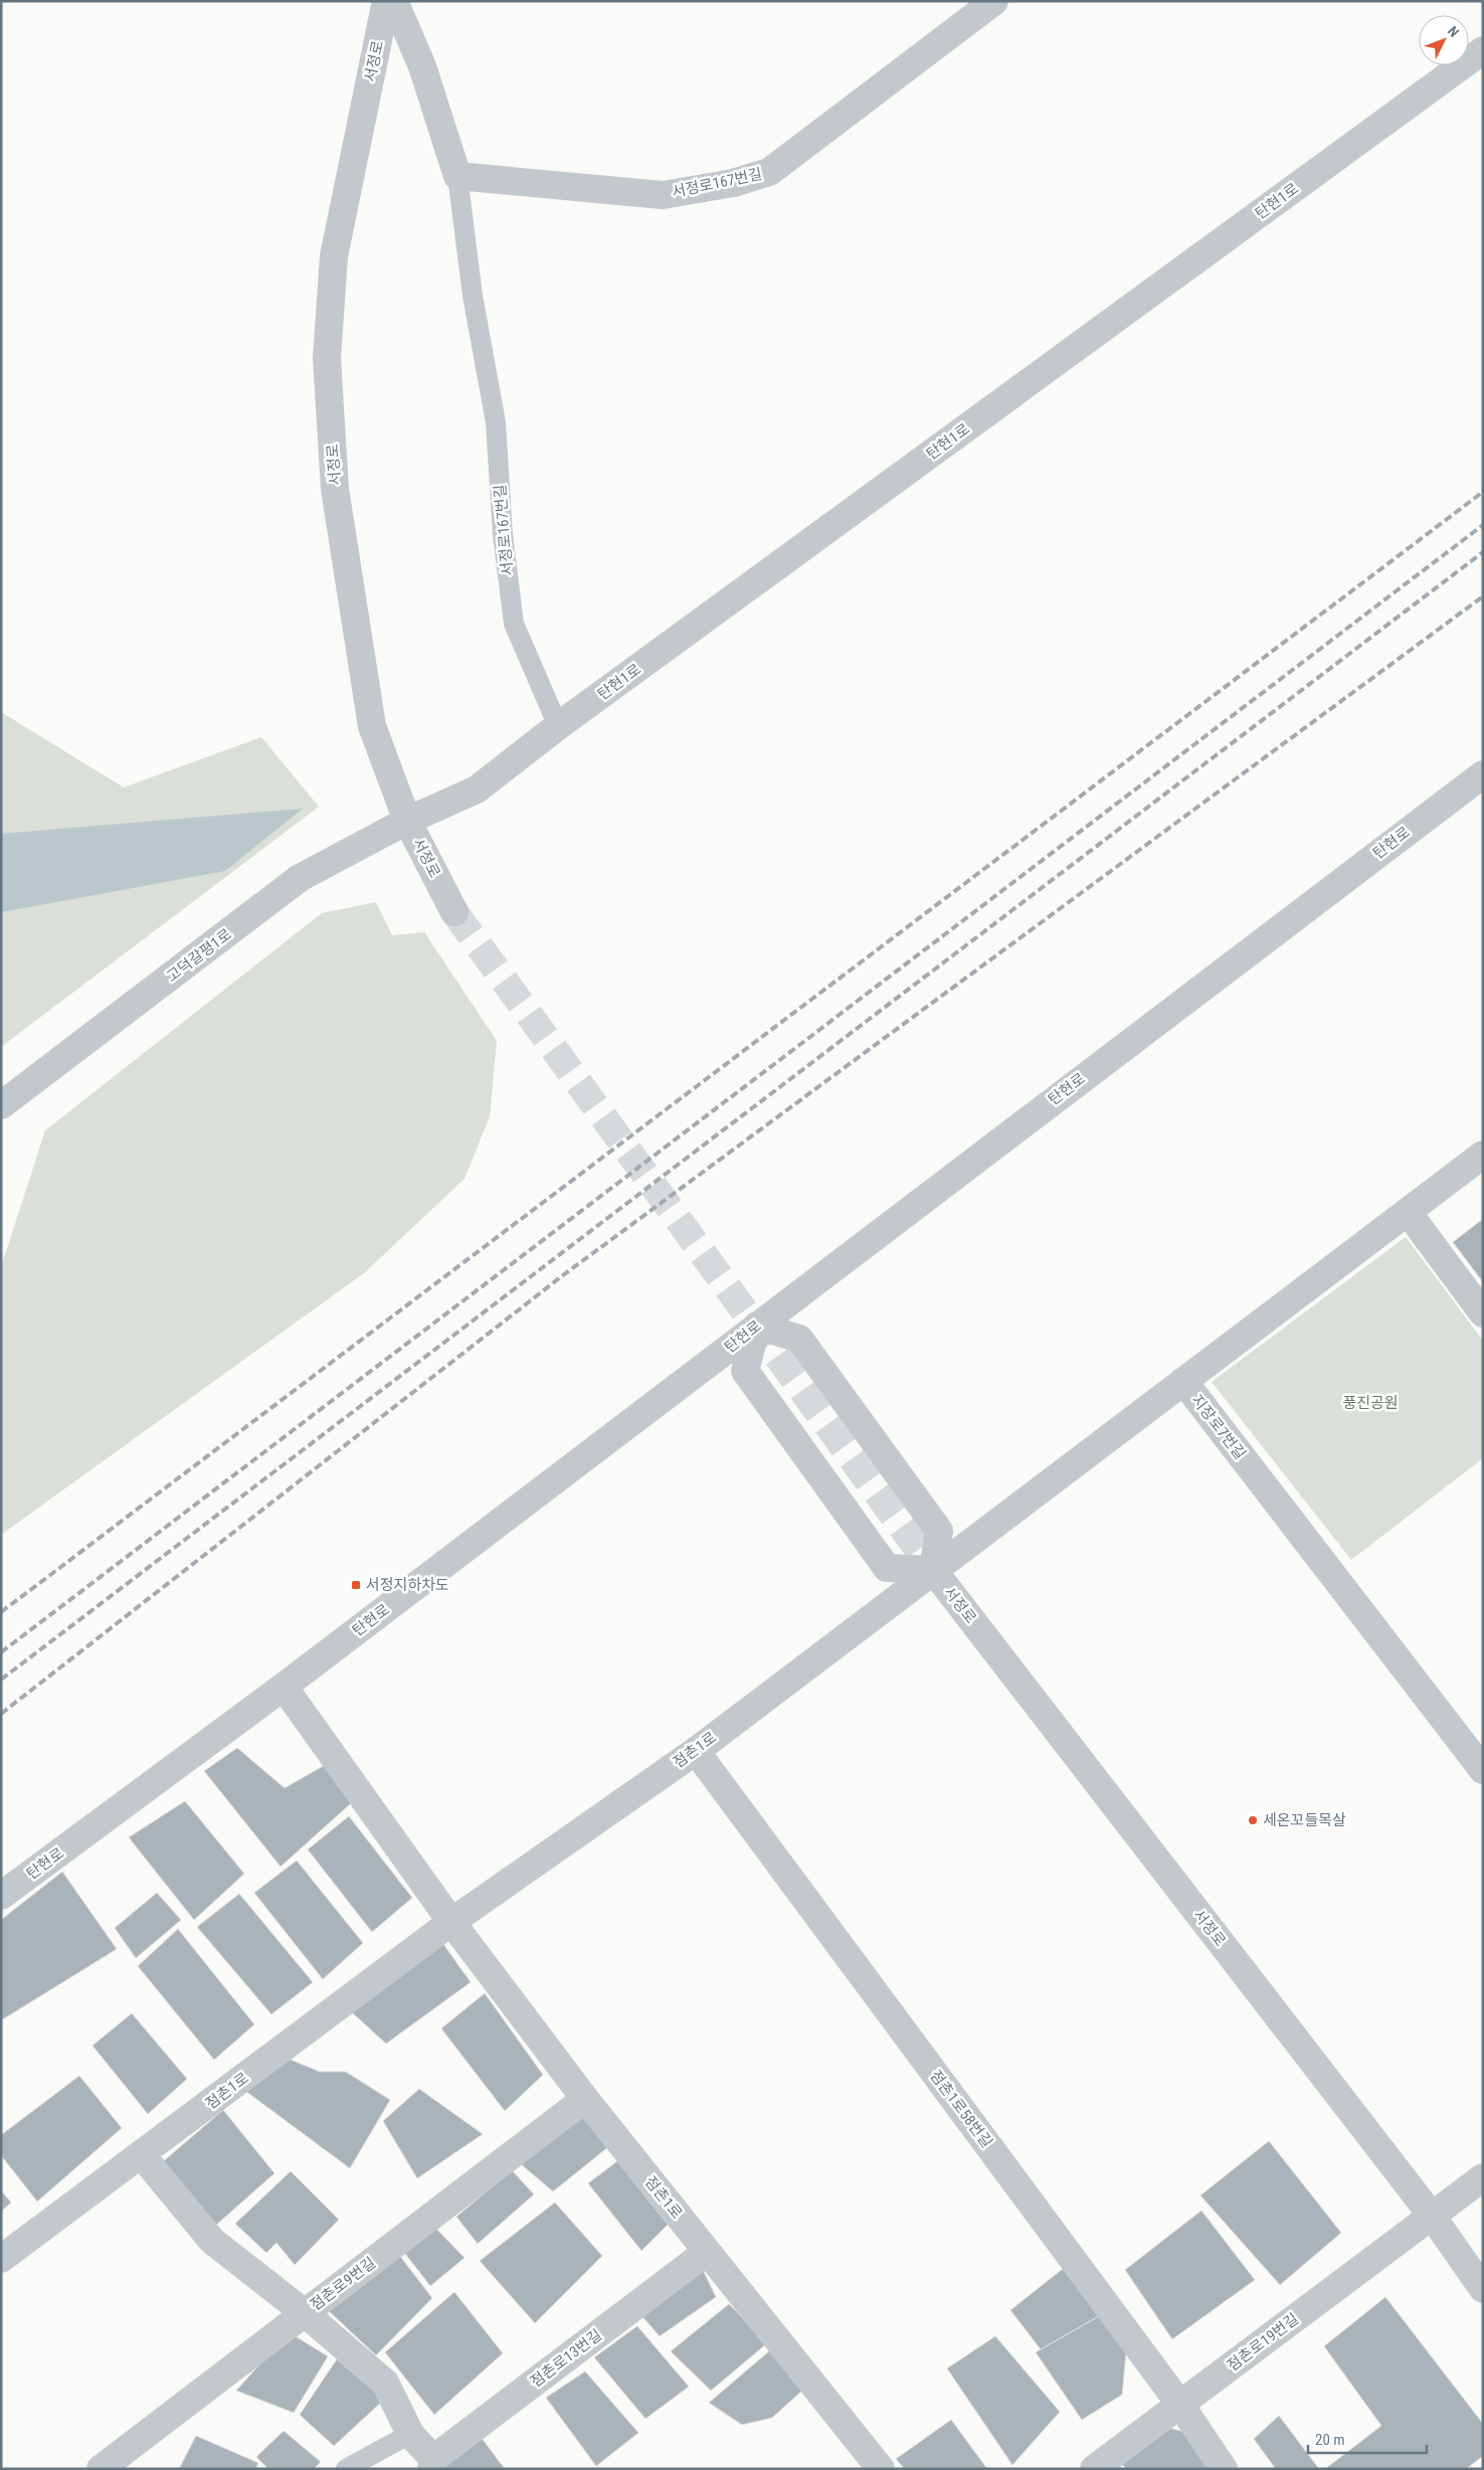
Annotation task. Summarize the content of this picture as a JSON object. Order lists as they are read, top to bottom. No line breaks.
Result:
{"streets":{"street":["서정로","서정로167번길","탄현1로","탄현로","고덕갈평1로","지장로7번길","점촌1로","점촌1로58번길","점촌로9번길","점촌로19번길","점촌로13번길"]},"crossings":[["서정로","탄현1로"],["서정로","고덕갈평1로"],["서정로","점촌1로"],["서정로","점촌로19번길"],["서정로167번길","탄현1로"],["탄현1로","고덕갈평1로"],["탄현로","점촌1로"],["지장로7번길","점촌1로"],["점촌1로","점촌1로58번길"],["점촌1로","점촌로9번길"],["점촌1로","점촌로13번길"],["점촌1로58번길","점촌로19번길"]],"parks":["풍진공원"],"places":{"transit":["서정지하차도"],"other":["세온꼬들목살"]},"scale_bar":"20 m","north":"top right"}
